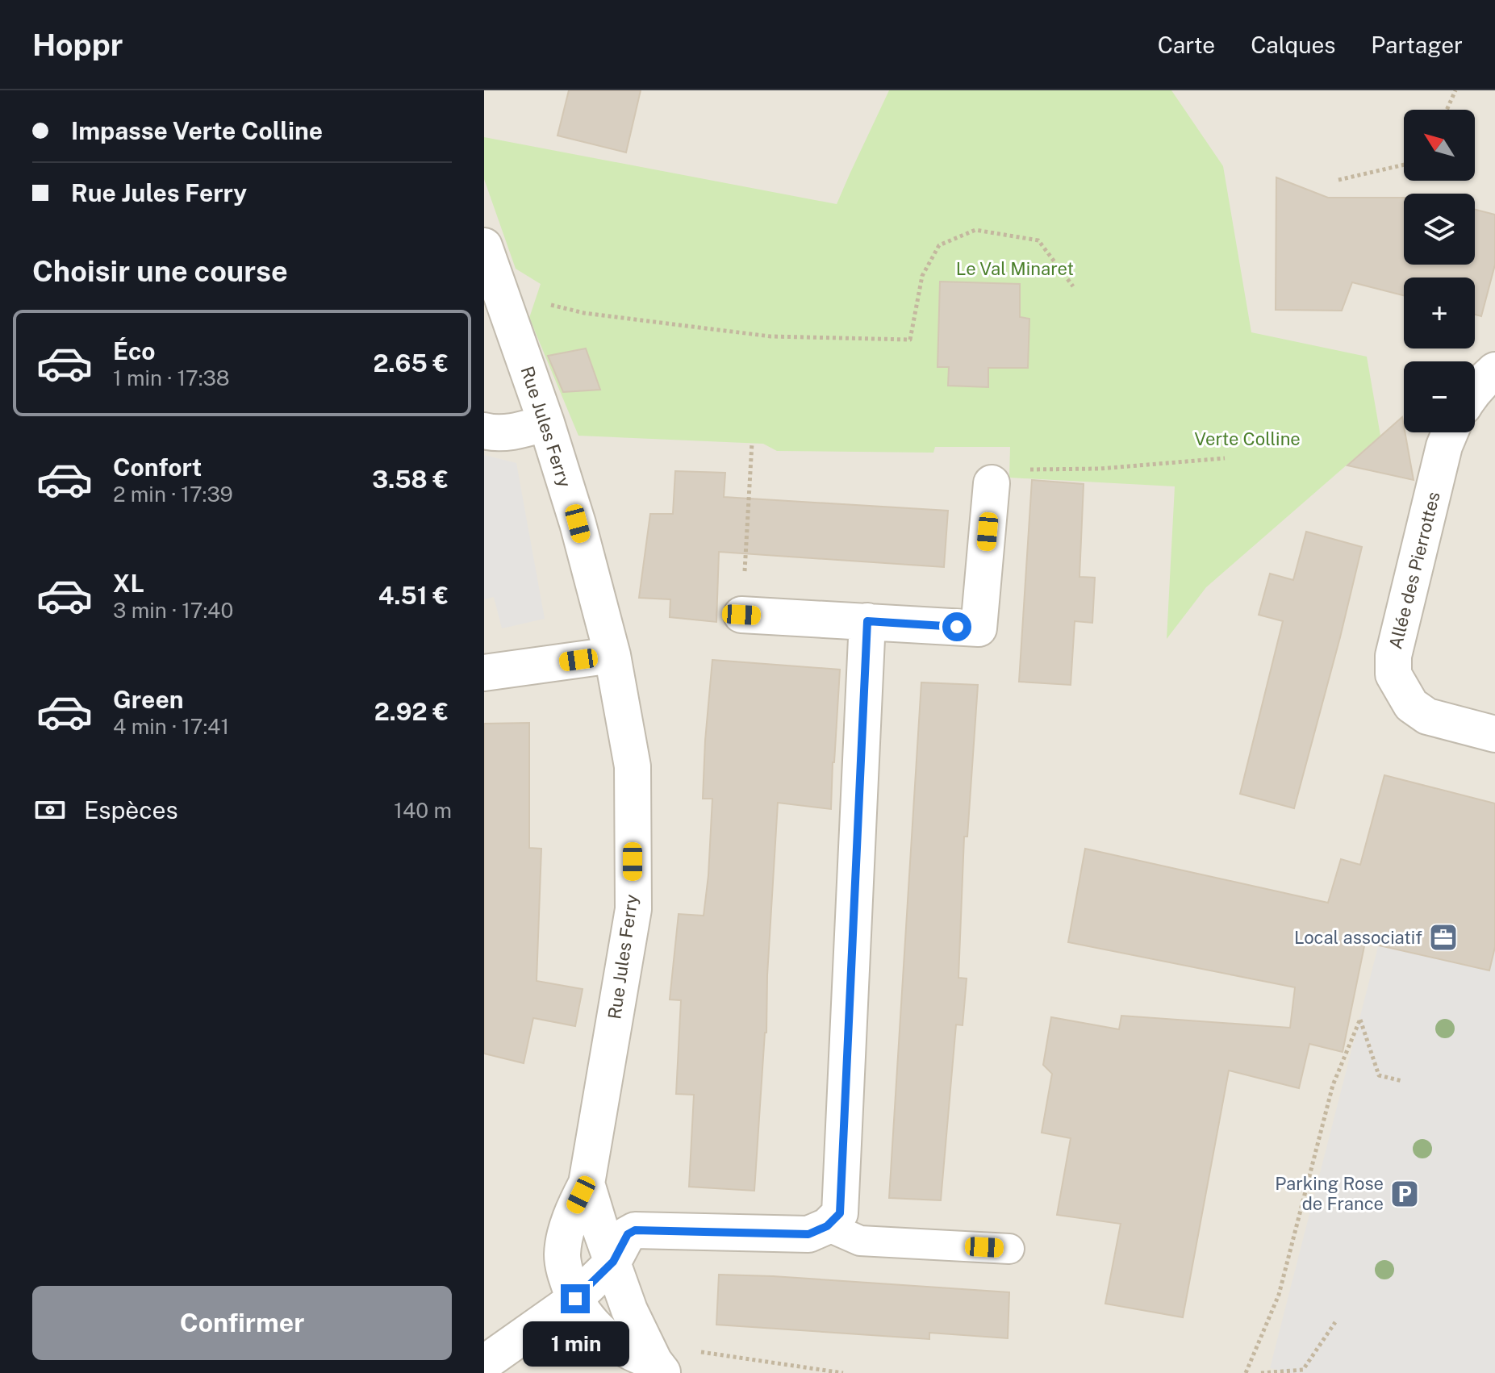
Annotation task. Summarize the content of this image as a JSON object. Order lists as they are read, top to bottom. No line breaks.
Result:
{"streets":{"street":["Rue Jules Ferry","Allée des Pierrottes"]},"parks":["Le Val Minaret","Verte Colline"],"places":{"office":["Local associatif"],"parking":["Parking Rose de France"]},"north":"top left","page":{"header":"Hoppr","nav":["Carte","Calques","Partager"],"banner":["Impasse Verte Colline","Rue Jules Ferry"],"map_buttons":["+","−"],"heading":"Choisir une course","list":[{"name":"Éco","note":"1 min · 17:38","value":"2.65 €"},{"name":"Confort","note":"2 min · 17:39","value":"3.58 €"},{"name":"XL","note":"3 min · 17:40","value":"4.51 €"},{"name":"Green","note":"4 min · 17:41","value":"2.92 €"}],"pay":["Espèces","140 m"],"buttons":"Confirmer","bubble":"1 min"}}
